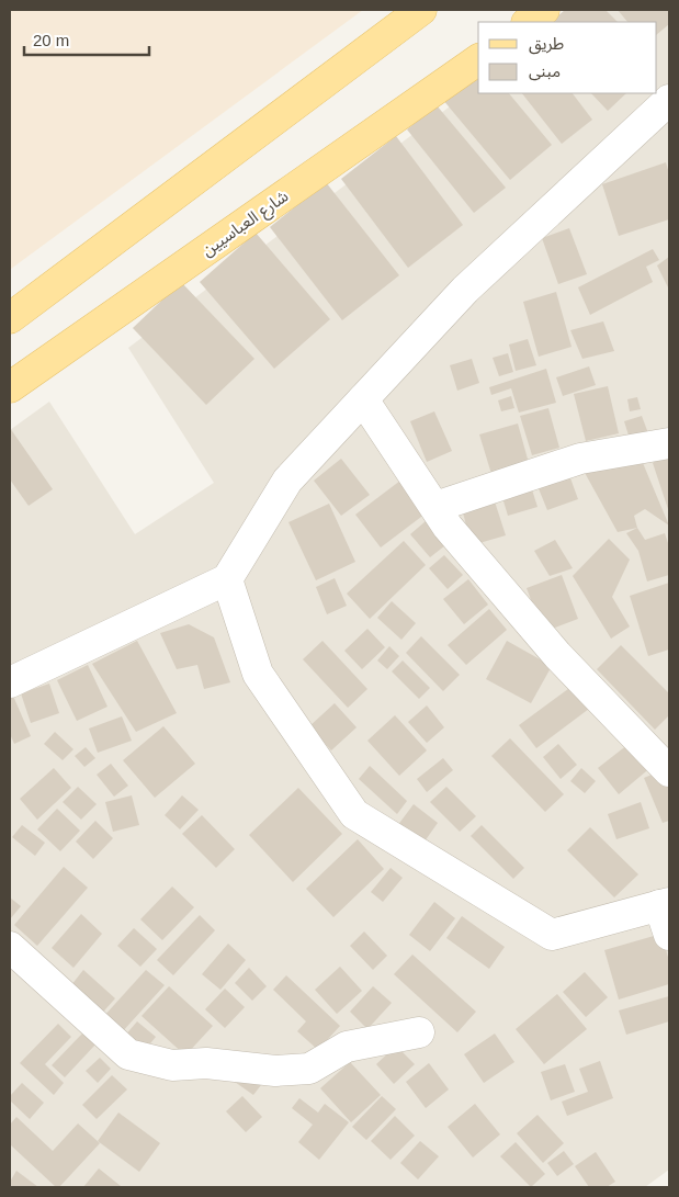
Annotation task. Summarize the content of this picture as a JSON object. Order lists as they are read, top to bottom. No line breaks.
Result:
{"streets":{"main road":["شارع العباسيين"]},"legend":["طريق","مبنى"],"scale_bar":"20 m"}
